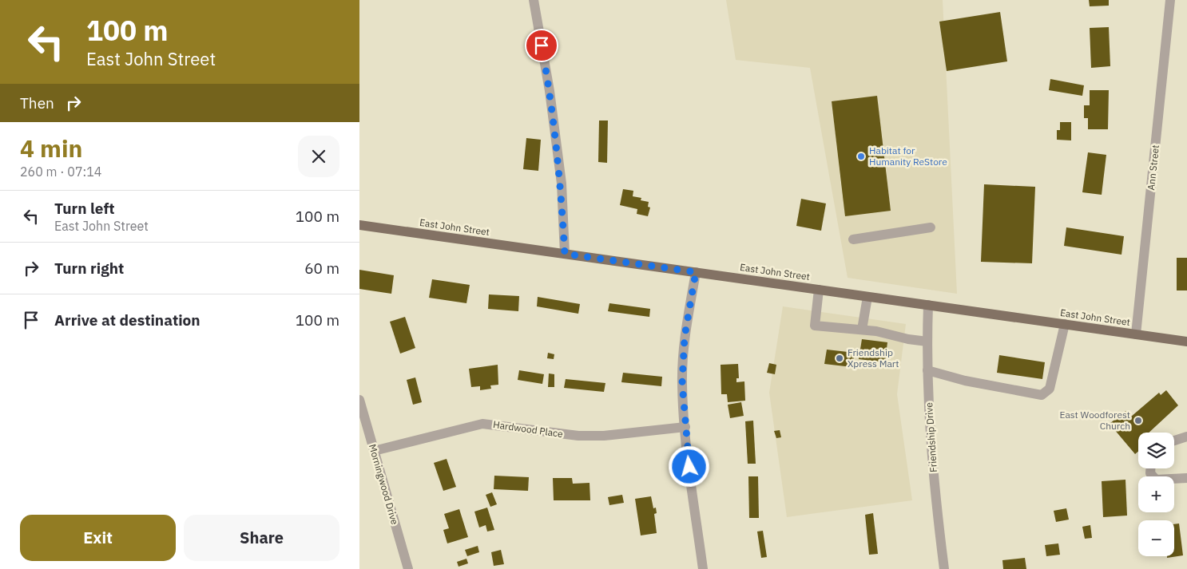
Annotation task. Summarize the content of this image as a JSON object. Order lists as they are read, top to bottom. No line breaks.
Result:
{"streets":{"main road":["East John Street"],"street":["Ann Street","Hardwood Place","Friendship Drive","Morningwood Drive"]},"crossings":[["Ann Street","East John Street"],["East John Street","Friendship Drive"],["Hardwood Place","Morningwood Drive"]],"places":["Habitat for Humanity ReStore","Friendship Xpress Mart","East Woodforest Church"],"page":{"turn":["100 m","East John Street"],"then":"Then","heading":["4 min","260 m · 07:14"],"list":[{"name":"Turn left","note":"East John Street","value":"100 m"},{"name":"Turn right","value":"60 m"},{"name":"Arrive at destination","value":"100 m"}],"map_buttons":["+","−"],"buttons":["Exit","Share"]}}
